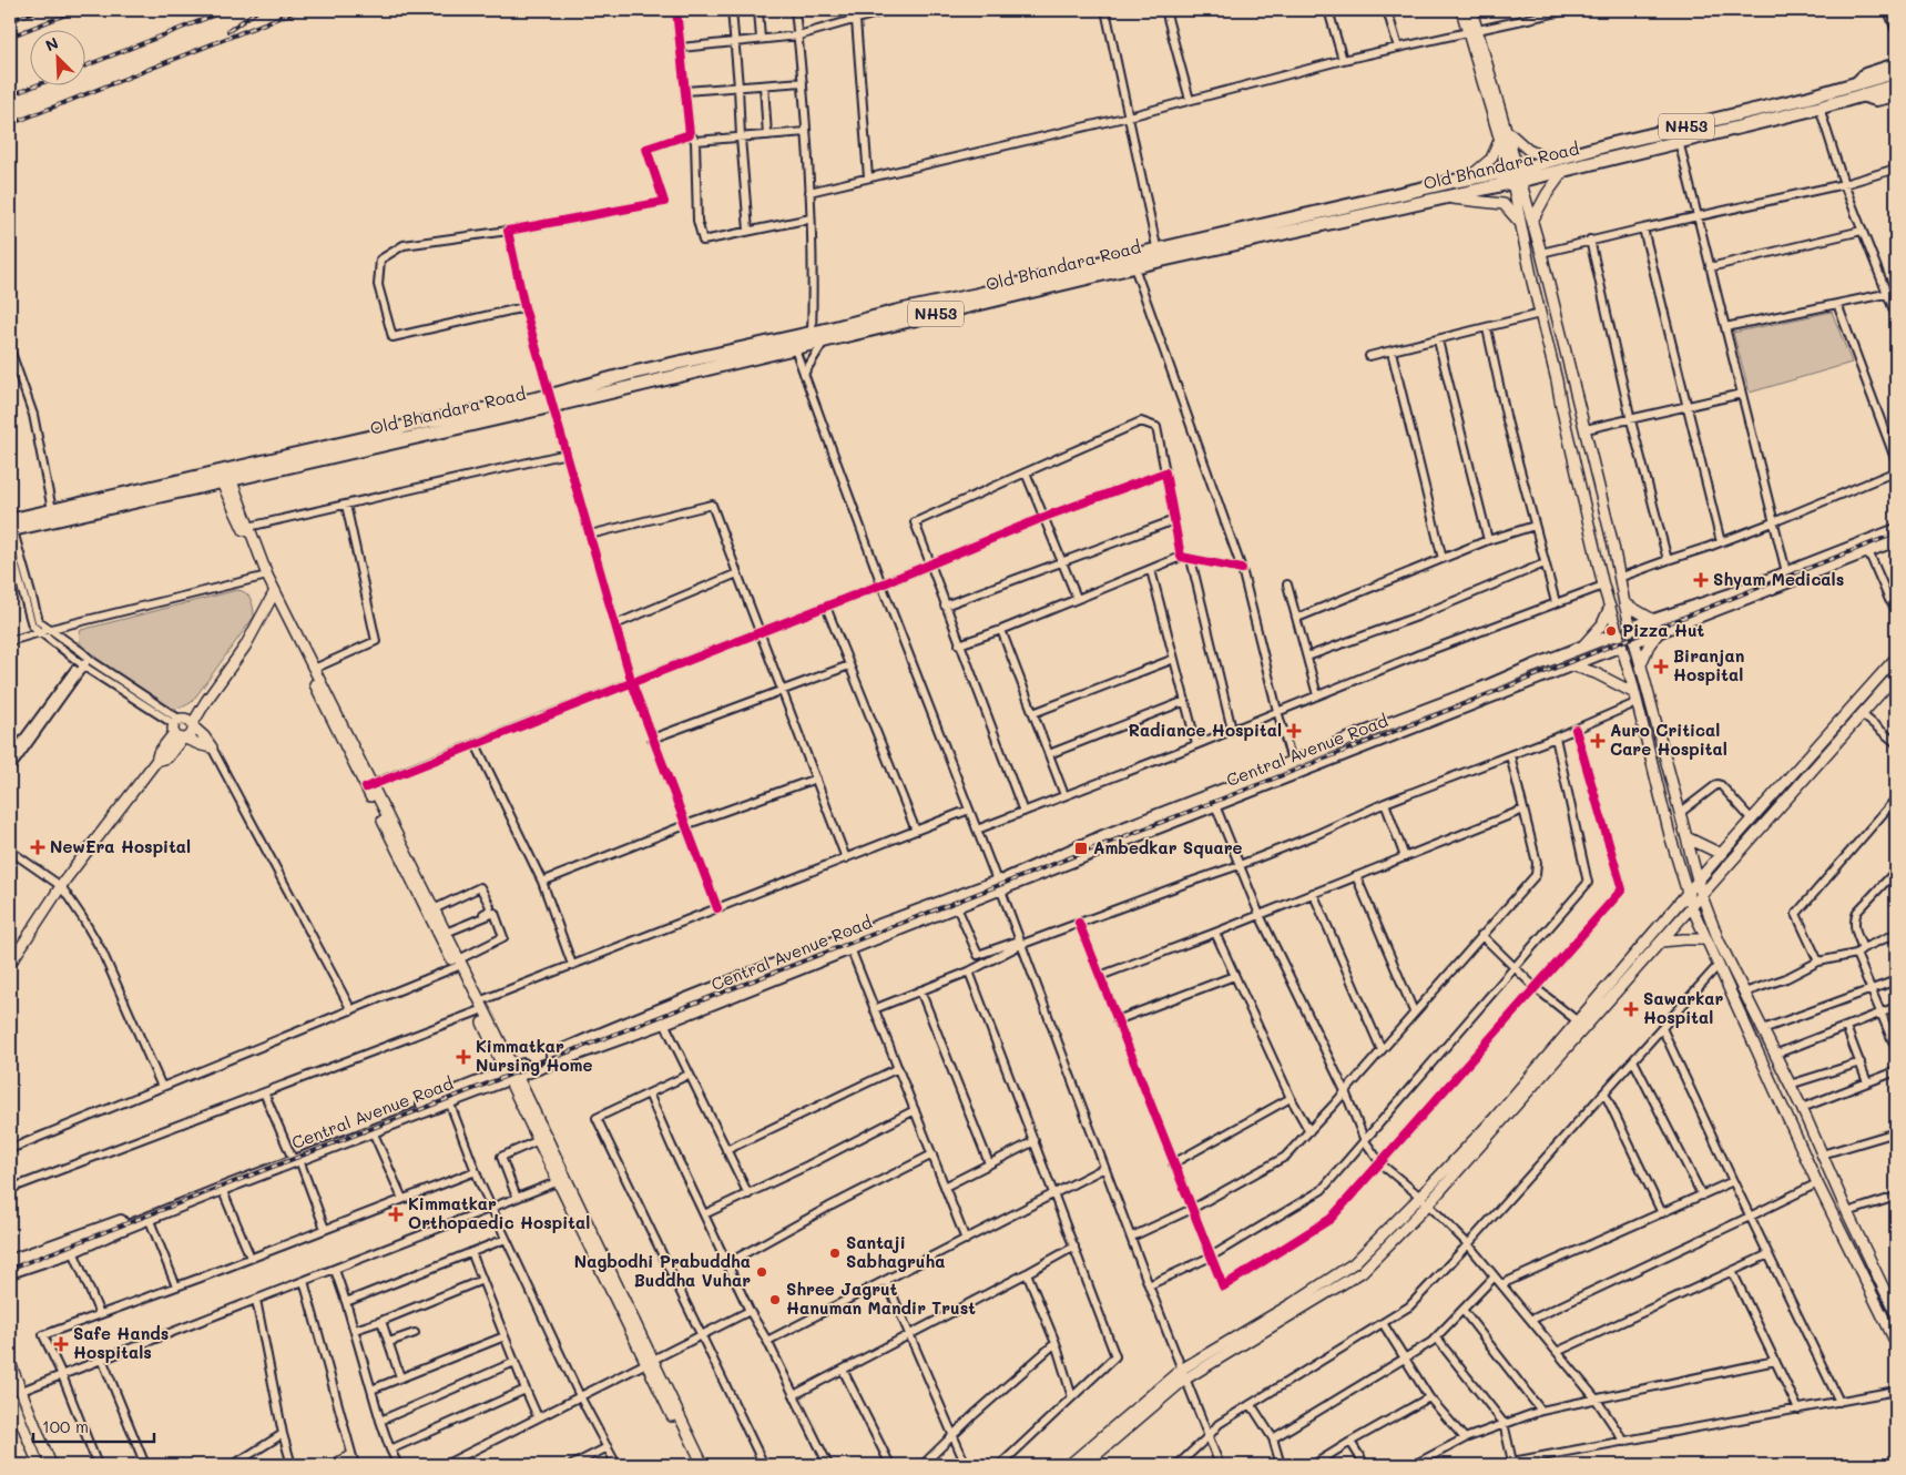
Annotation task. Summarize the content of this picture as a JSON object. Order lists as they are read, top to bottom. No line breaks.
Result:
{"streets":{"highway":["NH53","Old Bhandara Road"],"main road":["Central Avenue Road"]},"crossings":[["NH53","Old Bhandara Road"]],"places":{"health":["Shyam Medicals","Biranjan Hospital","Radiance Hospital","Auro Critical Care Hospital","NewEra Hospital","Sawarkar Hospital","Kimmatkar Nursing Home","Kimmatkar Orthopaedic Hospital","Safe Hands Hospitals"],"other":["Pizza Hut","Santaji Sabhagruha","Nagbodhi Prabuddha Buddha Vuhar","Shree Jagrut Hanuman Mandir Trust"],"transit":["Ambedkar Square"]},"scale_bar":"100 m","north":"top left"}
